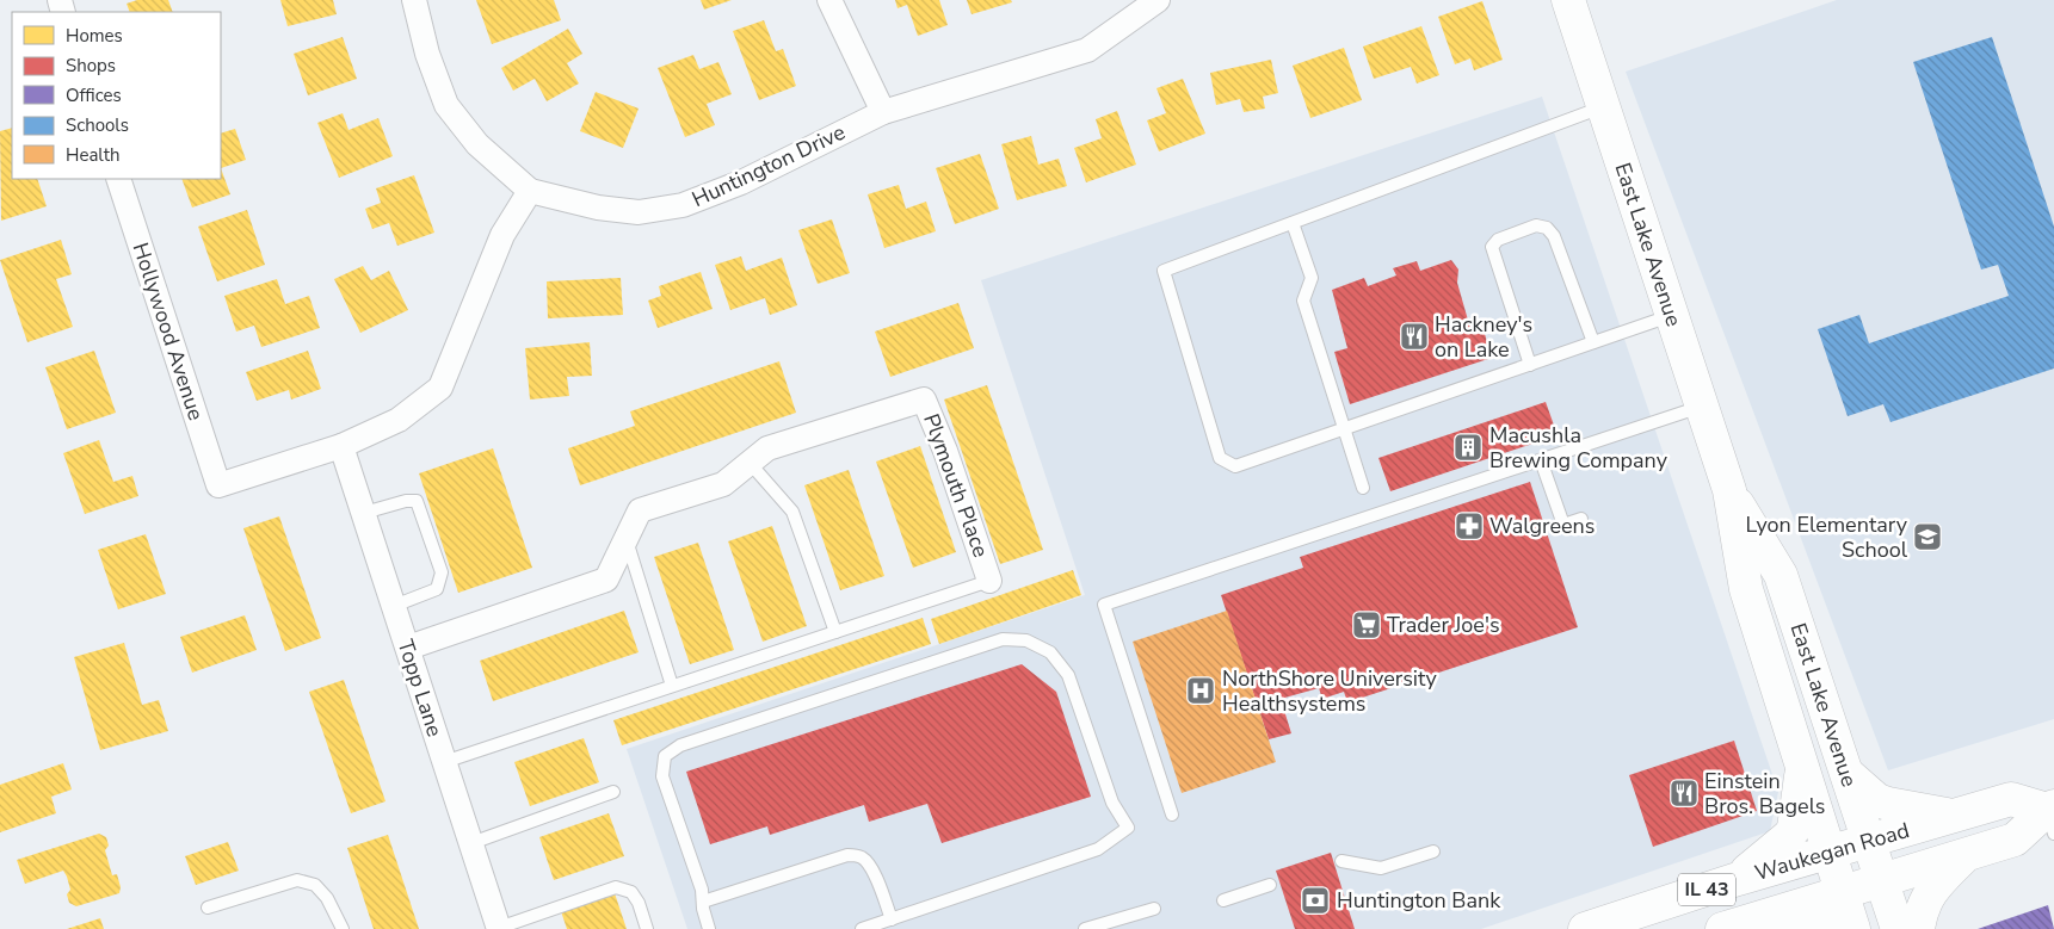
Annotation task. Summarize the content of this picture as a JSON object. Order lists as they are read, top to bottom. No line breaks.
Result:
{"streets":{"main road":["East Lake Avenue","Waukegan Road","IL 43"],"street":["Huntington Drive","Hollywood Avenue","Plymouth Place","Topp Lane"]},"crossings":[["East Lake Avenue","Waukegan Road"],["Hollywood Avenue","Topp Lane"],["Plymouth Place","Topp Lane"]],"places":{"restaurant":["Hackney's on Lake","Einstein Bros. Bagels"],"building":["Macushla Brewing Company"],"pharmacy":["Walgreens"],"school or university":["Lyon Elementary School"],"supermarket":["Trader Joe's"],"hospital":["NorthShore University Healthsystems"],"bank":["Huntington Bank"]},"legend":["Homes","Shops","Offices","Schools","Health"]}
